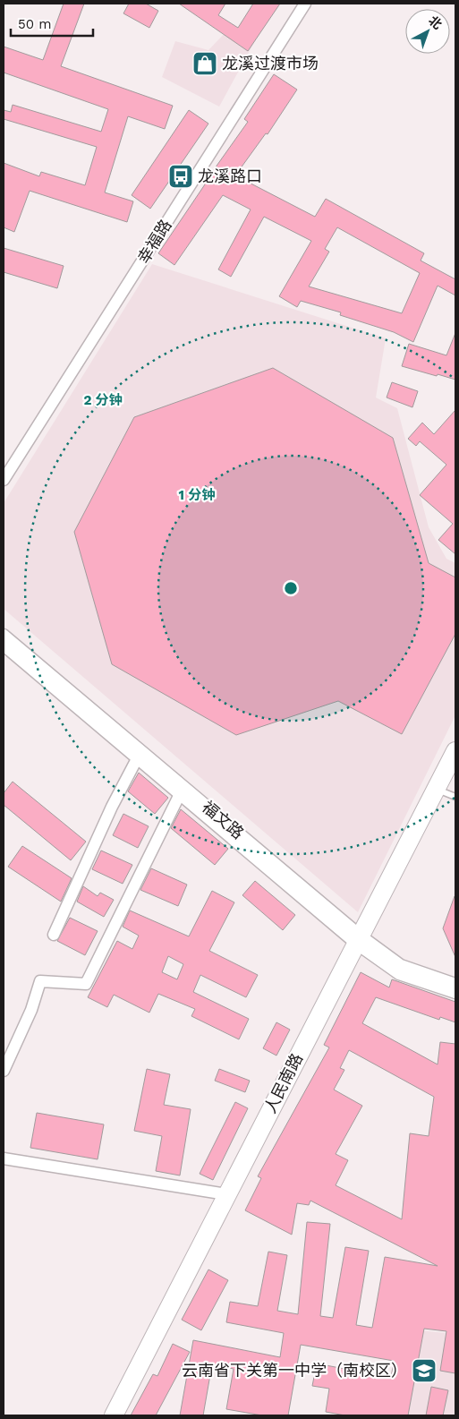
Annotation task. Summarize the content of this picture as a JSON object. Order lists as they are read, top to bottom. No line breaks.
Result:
{"streets":{"main road":["人民南路"],"street":["幸福路","福文路"]},"crossings":[["福文路","人民南路"]],"places":{"shop":["龙溪过渡市场"],"bus stop":["龙溪路口"],"school or university":["云南省下关第一中学（南校区）"]},"scale_bar":"50 m","north":"top right","rings":["2 分钟","1 分钟"]}
